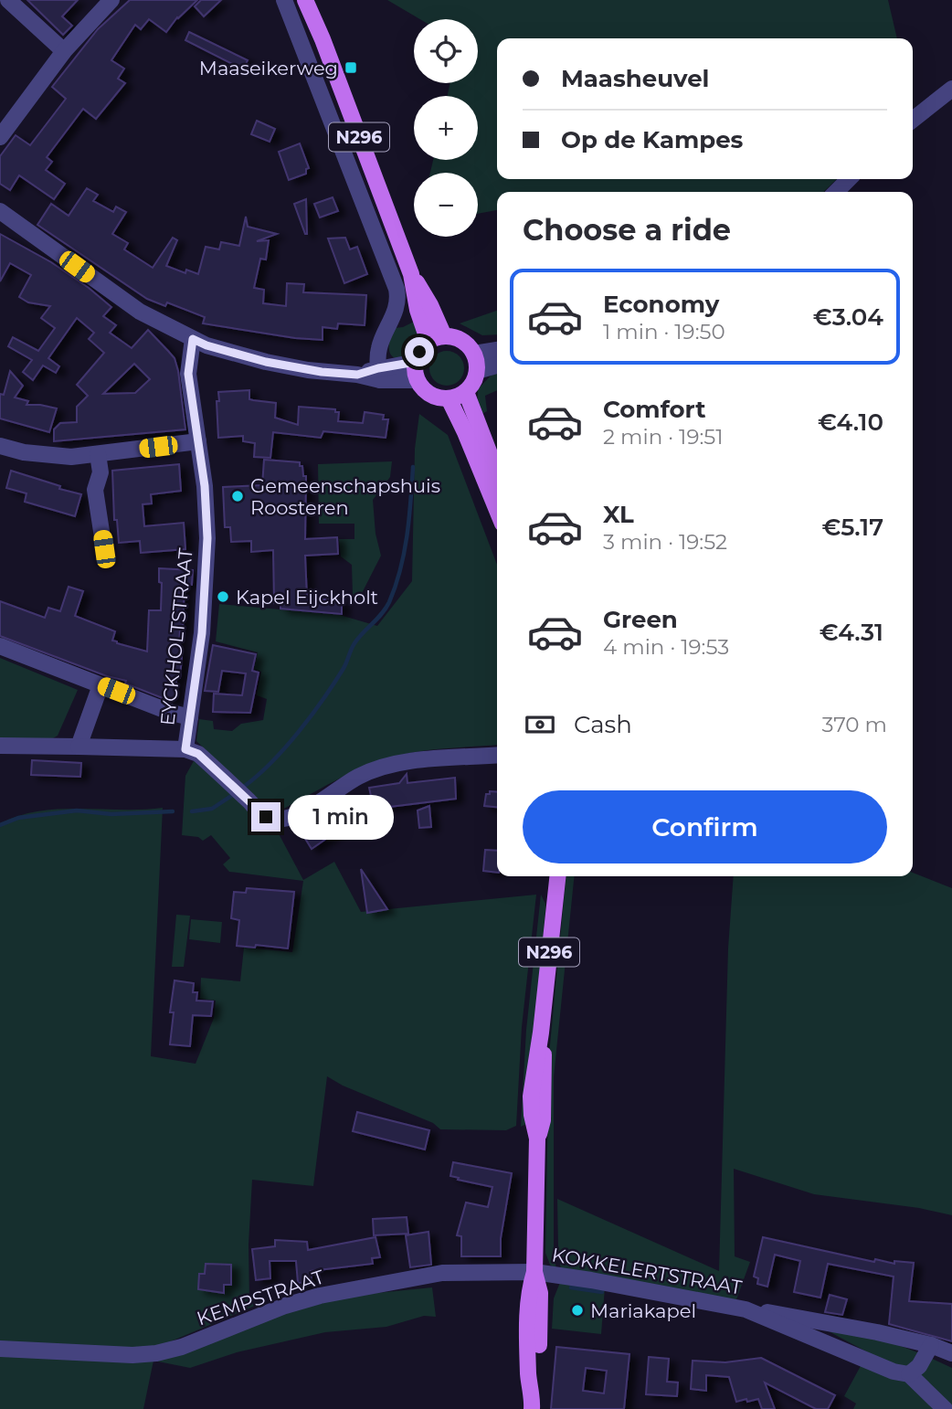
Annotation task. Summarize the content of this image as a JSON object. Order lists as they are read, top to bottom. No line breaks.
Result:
{"streets":{"main road":["N296"],"street":["EYCKHOLTSTRAAT","KOKKELERTSTRAAT","KEMPSTRAAT"]},"crossings":[["N296","KOKKELERTSTRAAT"],["N296","KEMPSTRAAT"],["KOKKELERTSTRAAT","KEMPSTRAAT"]],"places":{"transit":["Maaseikerweg"],"other":["Gemeenschapshuis Roosteren","Kapel Eijckholt","Mariakapel"]},"page":{"map_buttons":["+","−"],"banner":["Maasheuvel","Op de Kampes"],"heading":"Choose a ride","list":[{"name":"Economy","note":"1 min · 19:50","value":"€3.04"},{"name":"Comfort","note":"2 min · 19:51","value":"€4.10"},{"name":"XL","note":"3 min · 19:52","value":"€5.17"},{"name":"Green","note":"4 min · 19:53","value":"€4.31"}],"pay":["Cash","370 m"],"buttons":"Confirm","bubble":"1 min"}}
